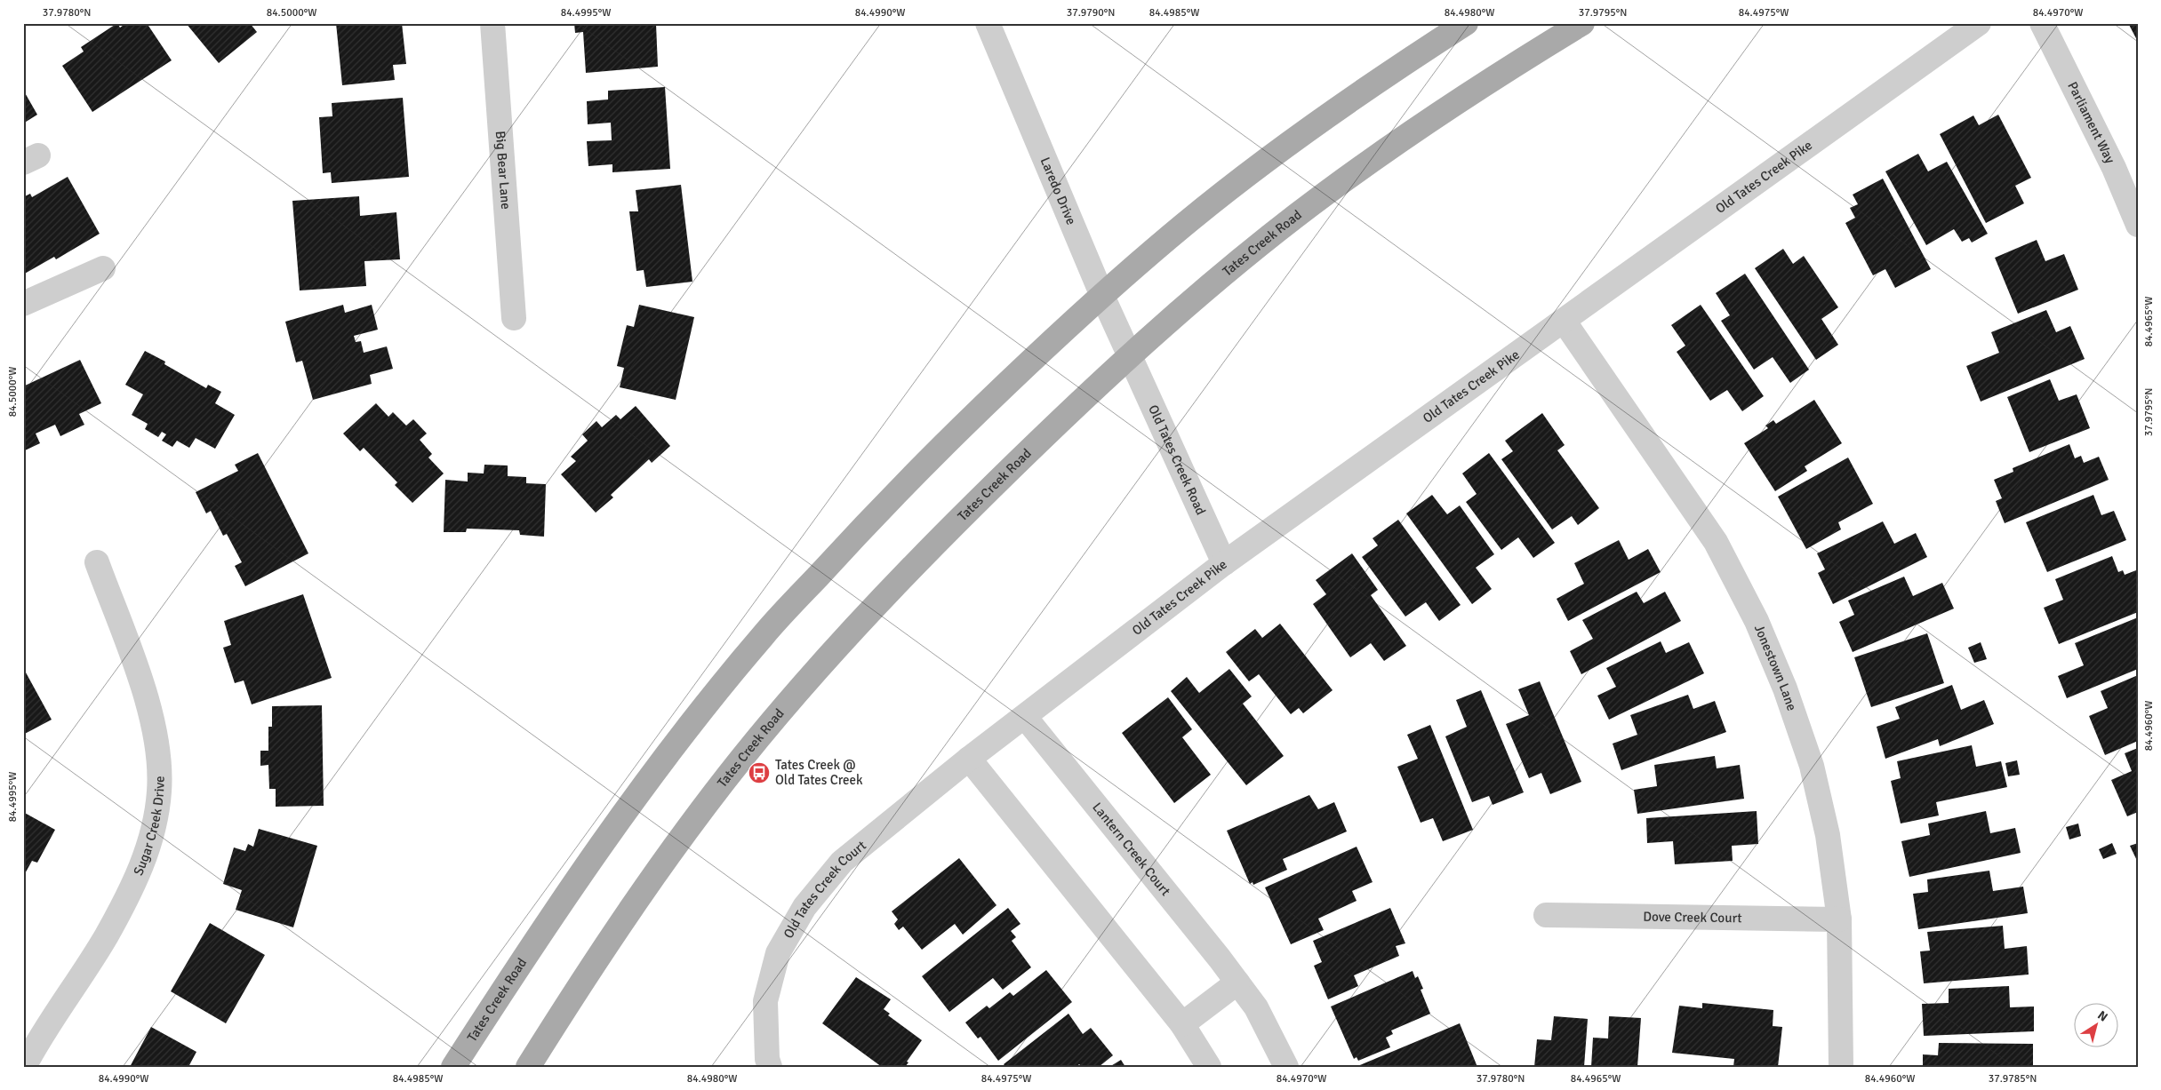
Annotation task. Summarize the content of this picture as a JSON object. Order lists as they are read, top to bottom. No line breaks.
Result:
{"streets":{"main road":["Tates Creek Road"],"street":["Parliament Way","Big Bear Lane","Old Tates Creek Pike","Laredo Drive","Old Tates Creek Road","Jonestown Lane","Sugar Creek Drive","Lantern Creek Court","Old Tates Creek Court","Dove Creek Court"]},"crossings":[["Old Tates Creek Pike","Old Tates Creek Road"],["Old Tates Creek Pike","Jonestown Lane"],["Old Tates Creek Pike","Lantern Creek Court"],["Old Tates Creek Pike","Old Tates Creek Court"],["Laredo Drive","Tates Creek Road"],["Laredo Drive","Old Tates Creek Road"],["Tates Creek Road","Old Tates Creek Road"],["Jonestown Lane","Dove Creek Court"]],"places":{"bus stop":["Tates Creek @ Old Tates Creek"]},"north":"top right","coordinates":["37.9780°N","84.5000°W","84.4995°W","84.4990°W","37.9790°N","84.4985°W","84.4980°W","37.9795°N","84.4975°W","84.4970°W","84.4965°W","84.4960°W","37.9785°N"]}
